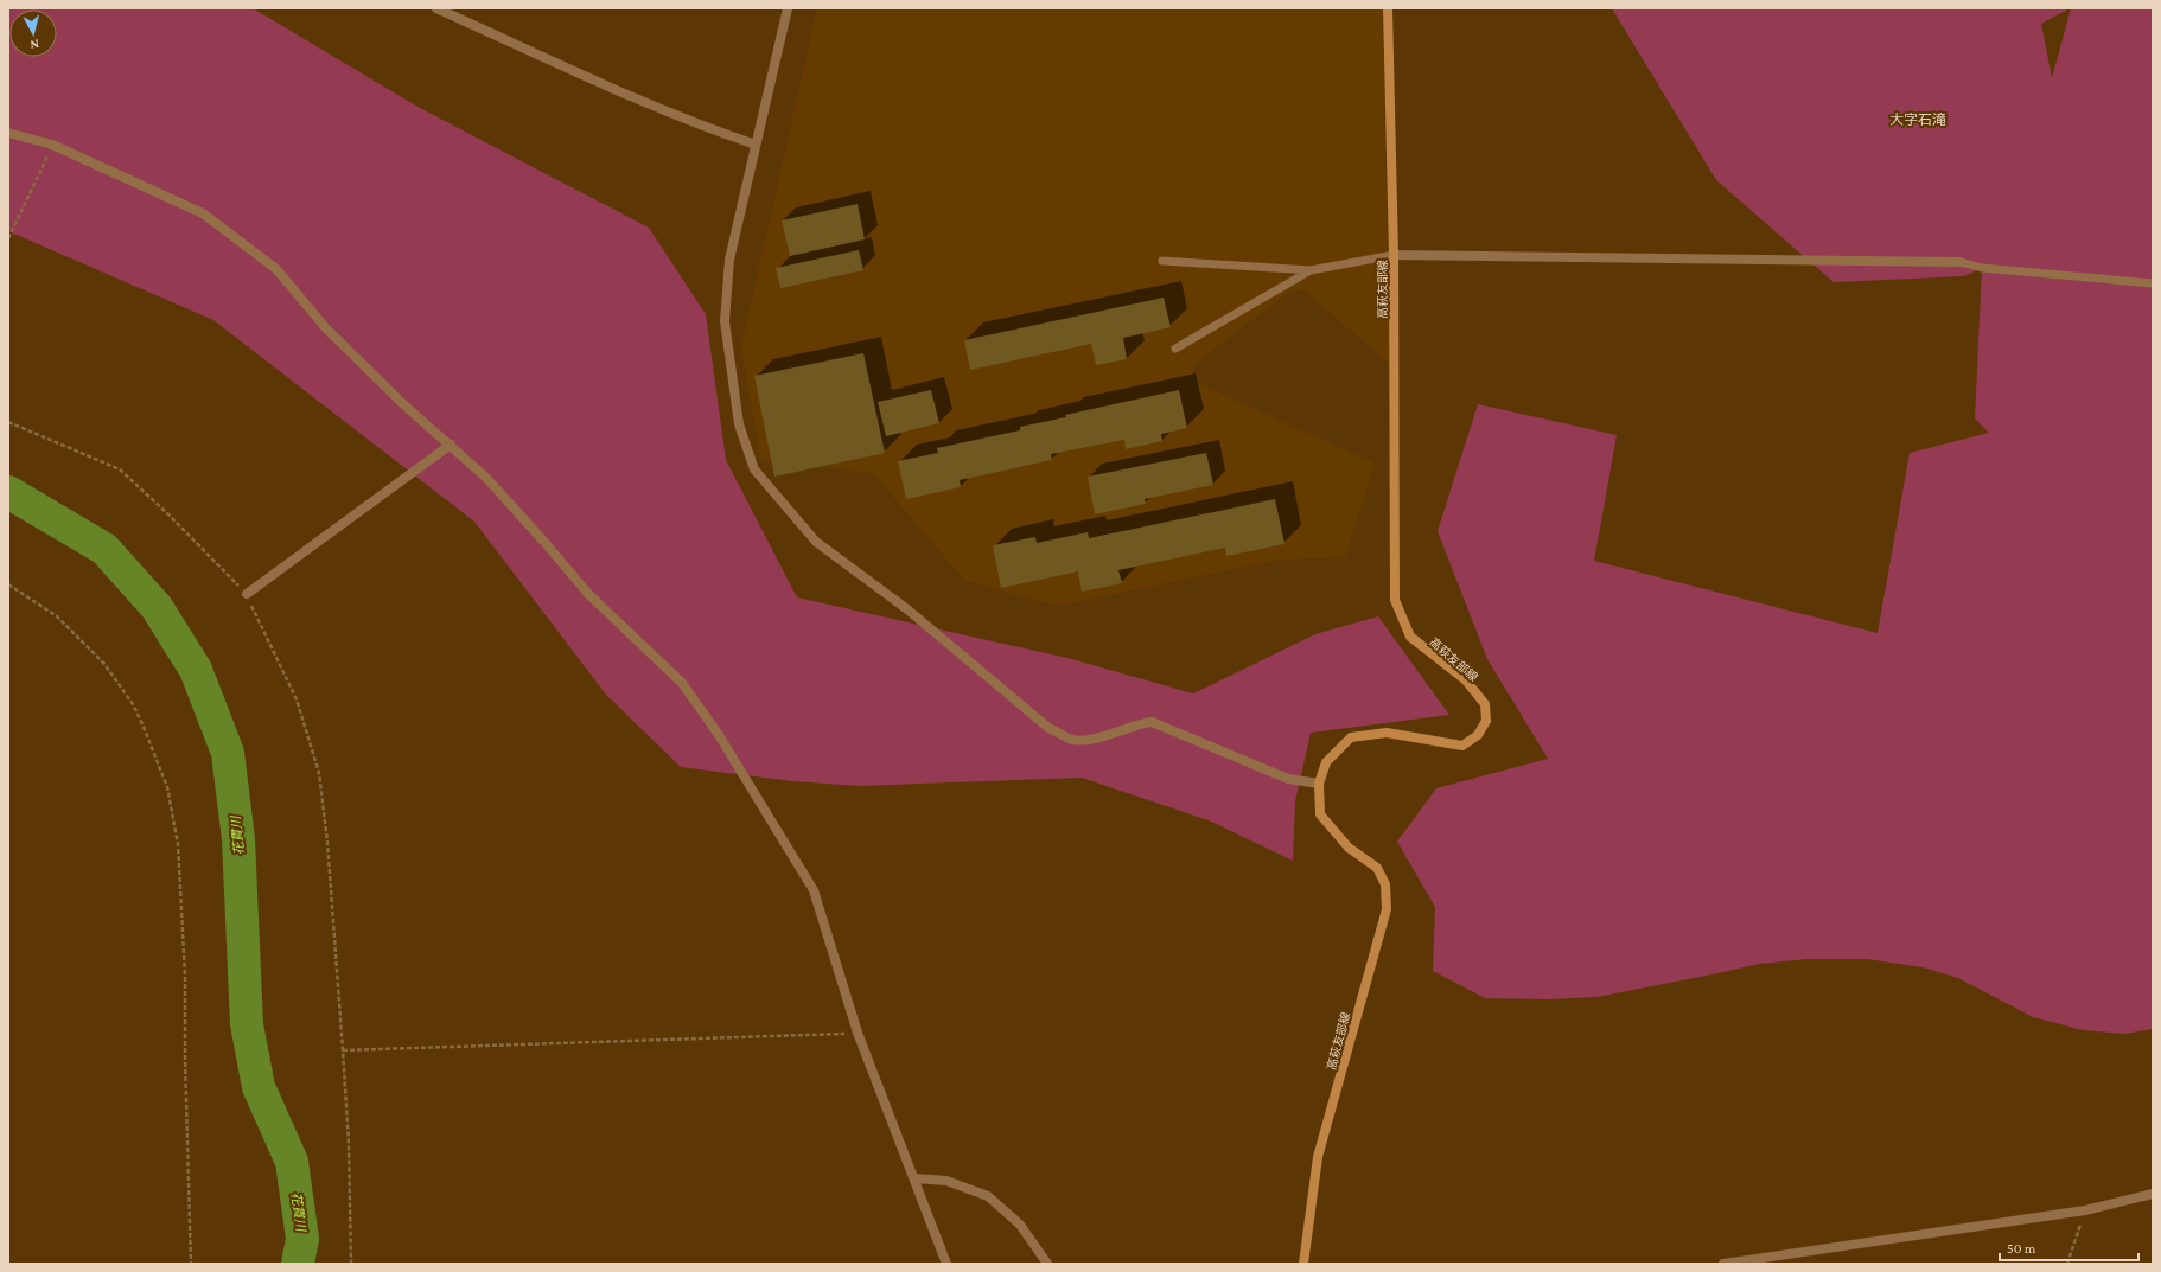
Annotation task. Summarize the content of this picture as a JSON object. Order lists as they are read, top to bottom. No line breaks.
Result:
{"streets":{"main road":["高萩友部線"]},"districts":["大字石滝"],"water":["花貫川"],"scale_bar":"50 m","north":"bottom"}
